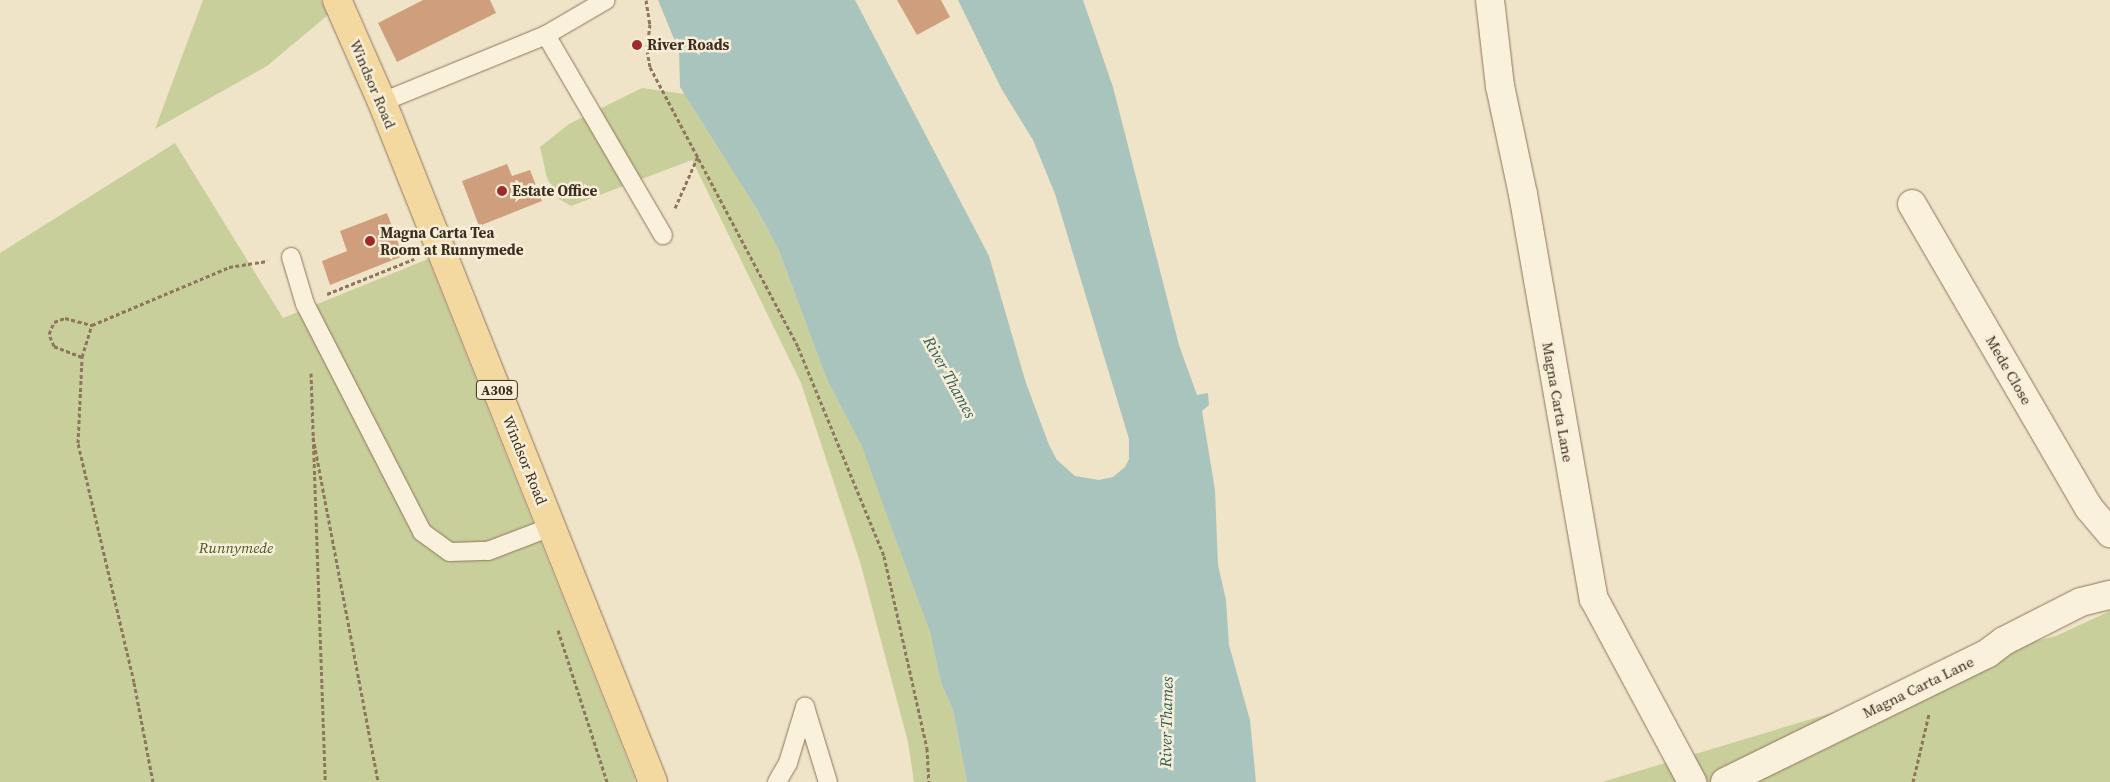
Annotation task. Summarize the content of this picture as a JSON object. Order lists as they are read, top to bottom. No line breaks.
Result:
{"streets":{"main road":["Windsor Road","A308"],"street":["Mede Close","Magna Carta Lane"]},"water":["River Thames"],"parks":["Runnymede"],"places":["River Roads","Estate Office","Magna Carta Tea Room at Runnymede"]}
